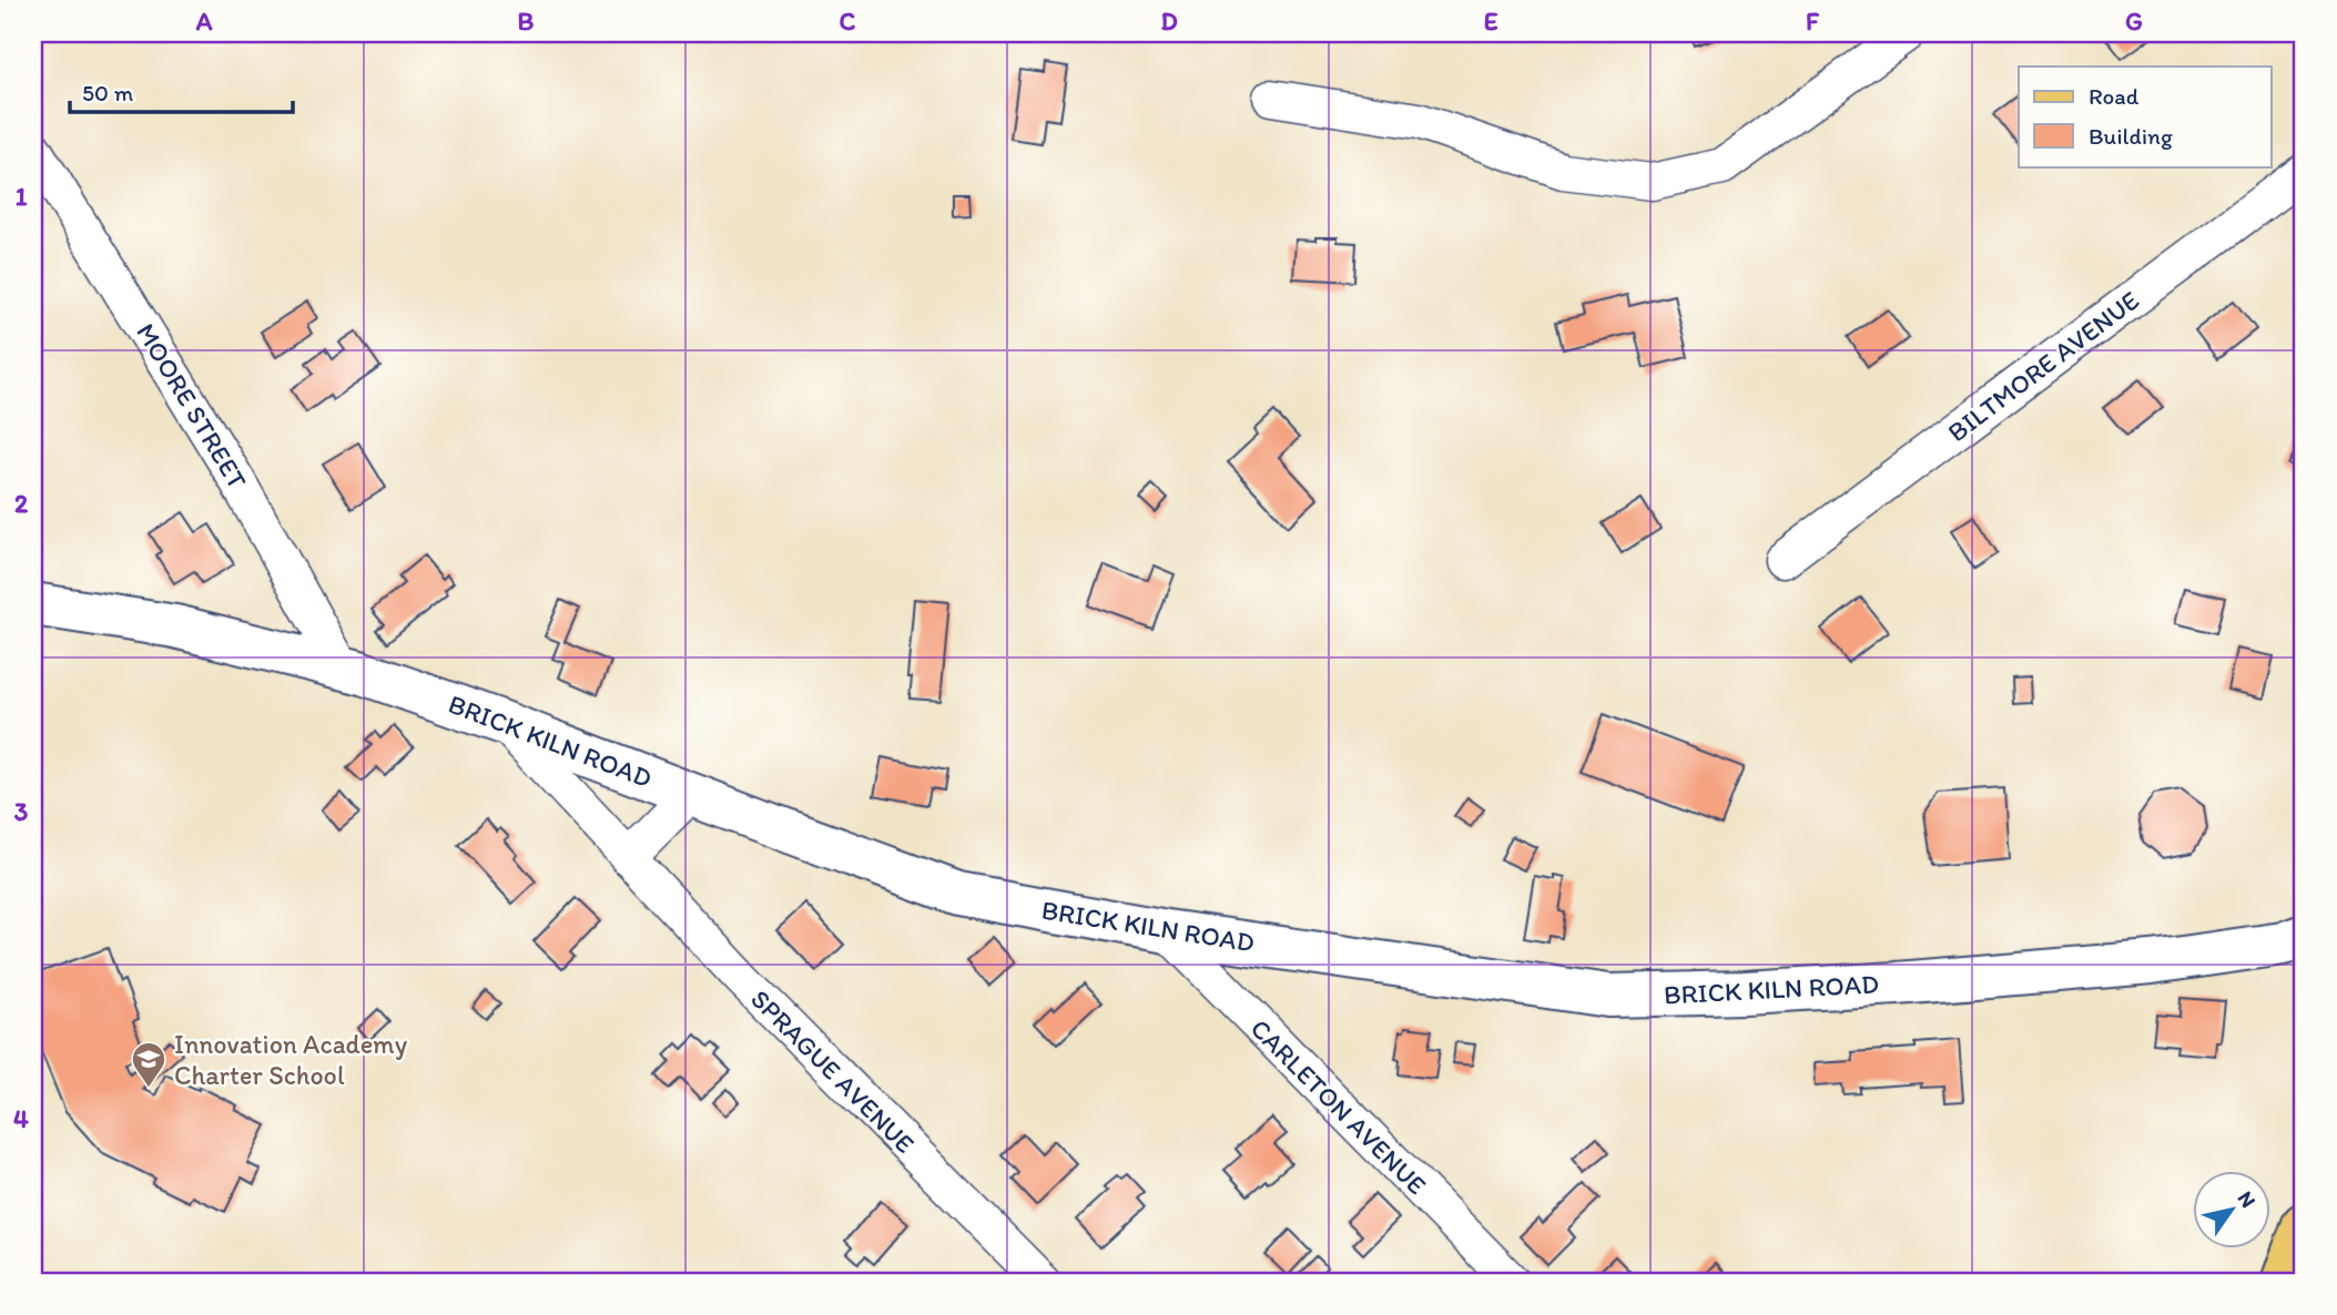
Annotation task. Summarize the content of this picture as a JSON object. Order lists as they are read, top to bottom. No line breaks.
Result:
{"streets":{"street":["BILTMORE AVENUE","MOORE STREET","BRICK KILN ROAD","SPRAGUE AVENUE","CARLETON AVENUE"]},"crossings":[["MOORE STREET","BRICK KILN ROAD"],["BRICK KILN ROAD","SPRAGUE AVENUE"],["BRICK KILN ROAD","CARLETON AVENUE"]],"places":{"school or university":["Innovation Academy Charter School"]},"legend":["Road","Building"],"scale_bar":"50 m","north":"top right","grid":{"columns":["A","B","C","D","E","F","G"],"rows":["1","2","3","4"]}}
